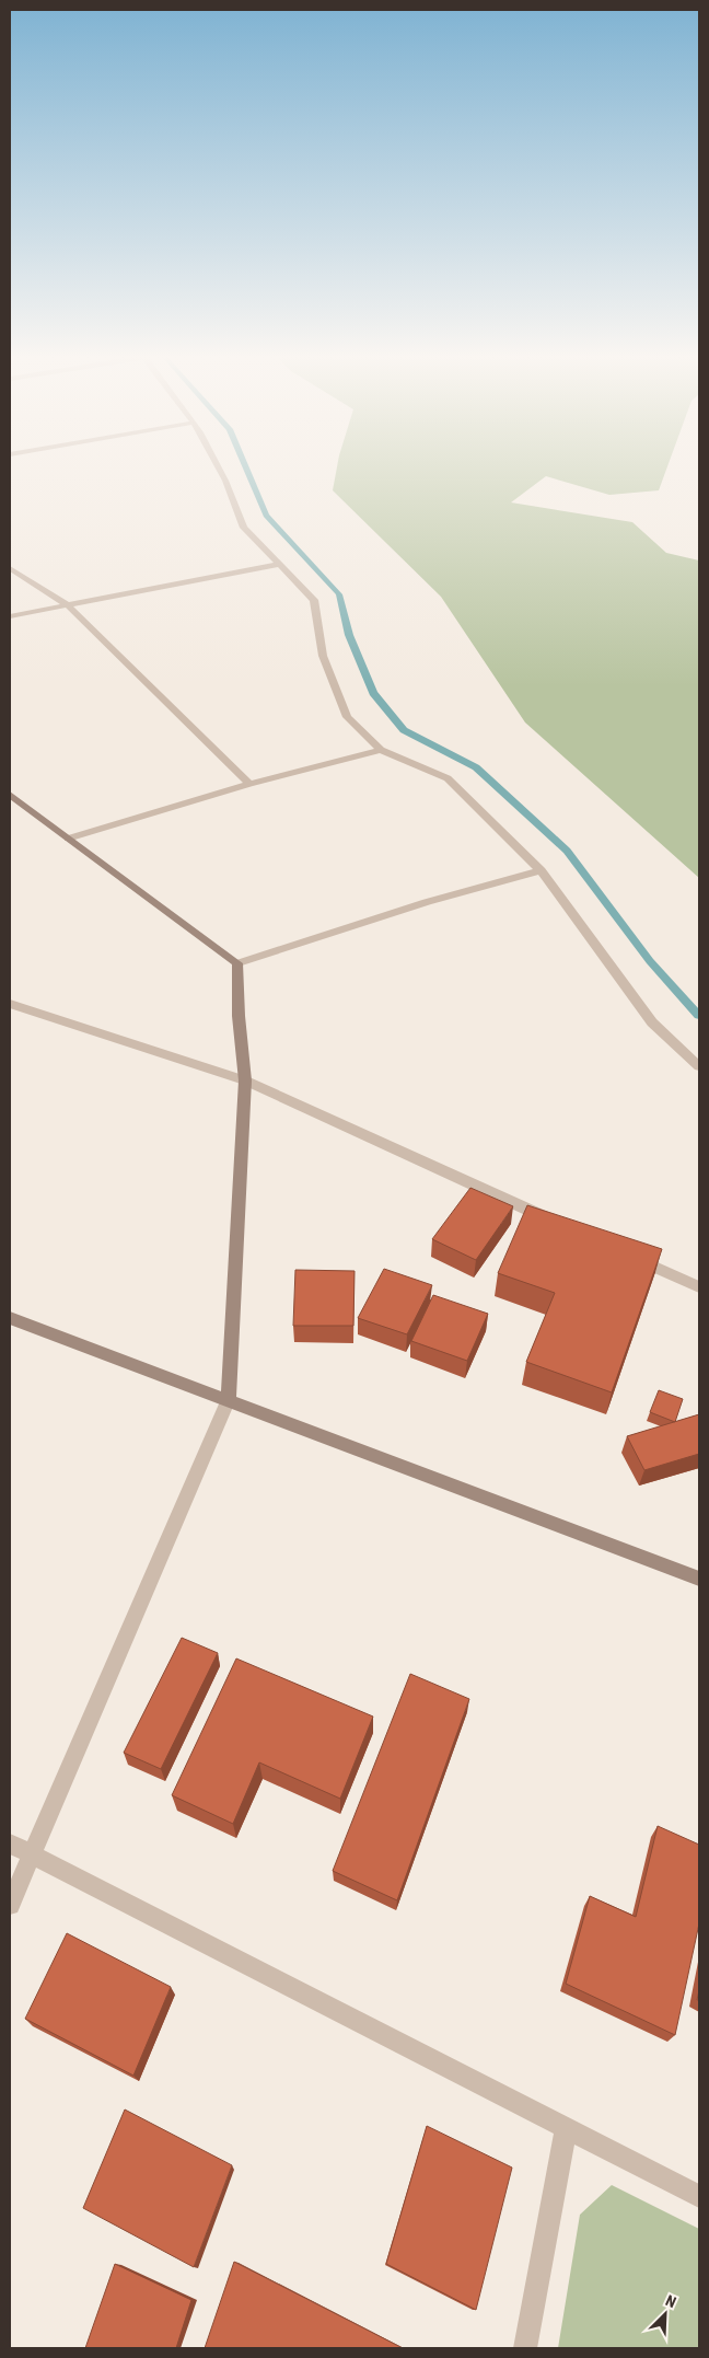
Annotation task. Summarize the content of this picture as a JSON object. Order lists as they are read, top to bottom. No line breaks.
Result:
{"north":"top right"}
